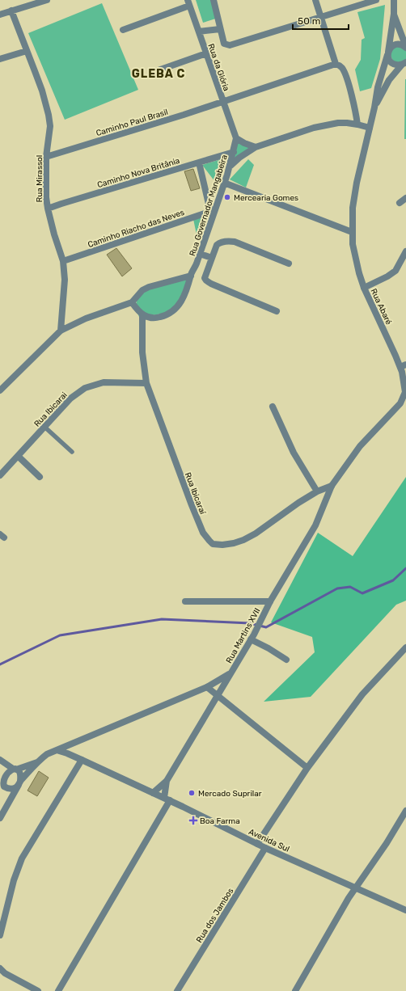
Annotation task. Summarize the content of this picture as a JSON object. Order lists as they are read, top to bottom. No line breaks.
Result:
{"streets":{"street":["Rua da Glória","Caminho Paul Brasil","Caminho Nova Britânia","Rua Mirassol","Rua Governador Mangabeira","Caminho Riacho das Neves","Rua Abaré","Rua Ibicarai","Rua Ibicaraí","Rua Martins XVII","Avenida Sul","Rua dos Jambos"]},"crossings":[["Rua da Glória","Caminho Paul Brasil"],["Rua da Glória","Rua Governador Mangabeira"],["Caminho Paul Brasil","Rua Mirassol"],["Caminho Nova Britânia","Rua Mirassol"],["Caminho Nova Britânia","Rua Governador Mangabeira"],["Rua Mirassol","Caminho Riacho das Neves"],["Rua Governador Mangabeira","Caminho Riacho das Neves"],["Rua Governador Mangabeira","Rua Ibicaraí"],["Rua Abaré","Rua Ibicaraí"],["Rua Abaré","Rua Martins XVII"],["Rua Ibicarai","Rua Ibicaraí"],["Rua Ibicaraí","Rua Martins XVII"],["Rua Martins XVII","Avenida Sul"],["Avenida Sul","Rua dos Jambos"]],"districts":["GLEBA C"],"places":{"other":["Mercearia Gomes","Mercado Suprilar"],"health":["Boa Farma"]},"scale_bar":"50 m"}
